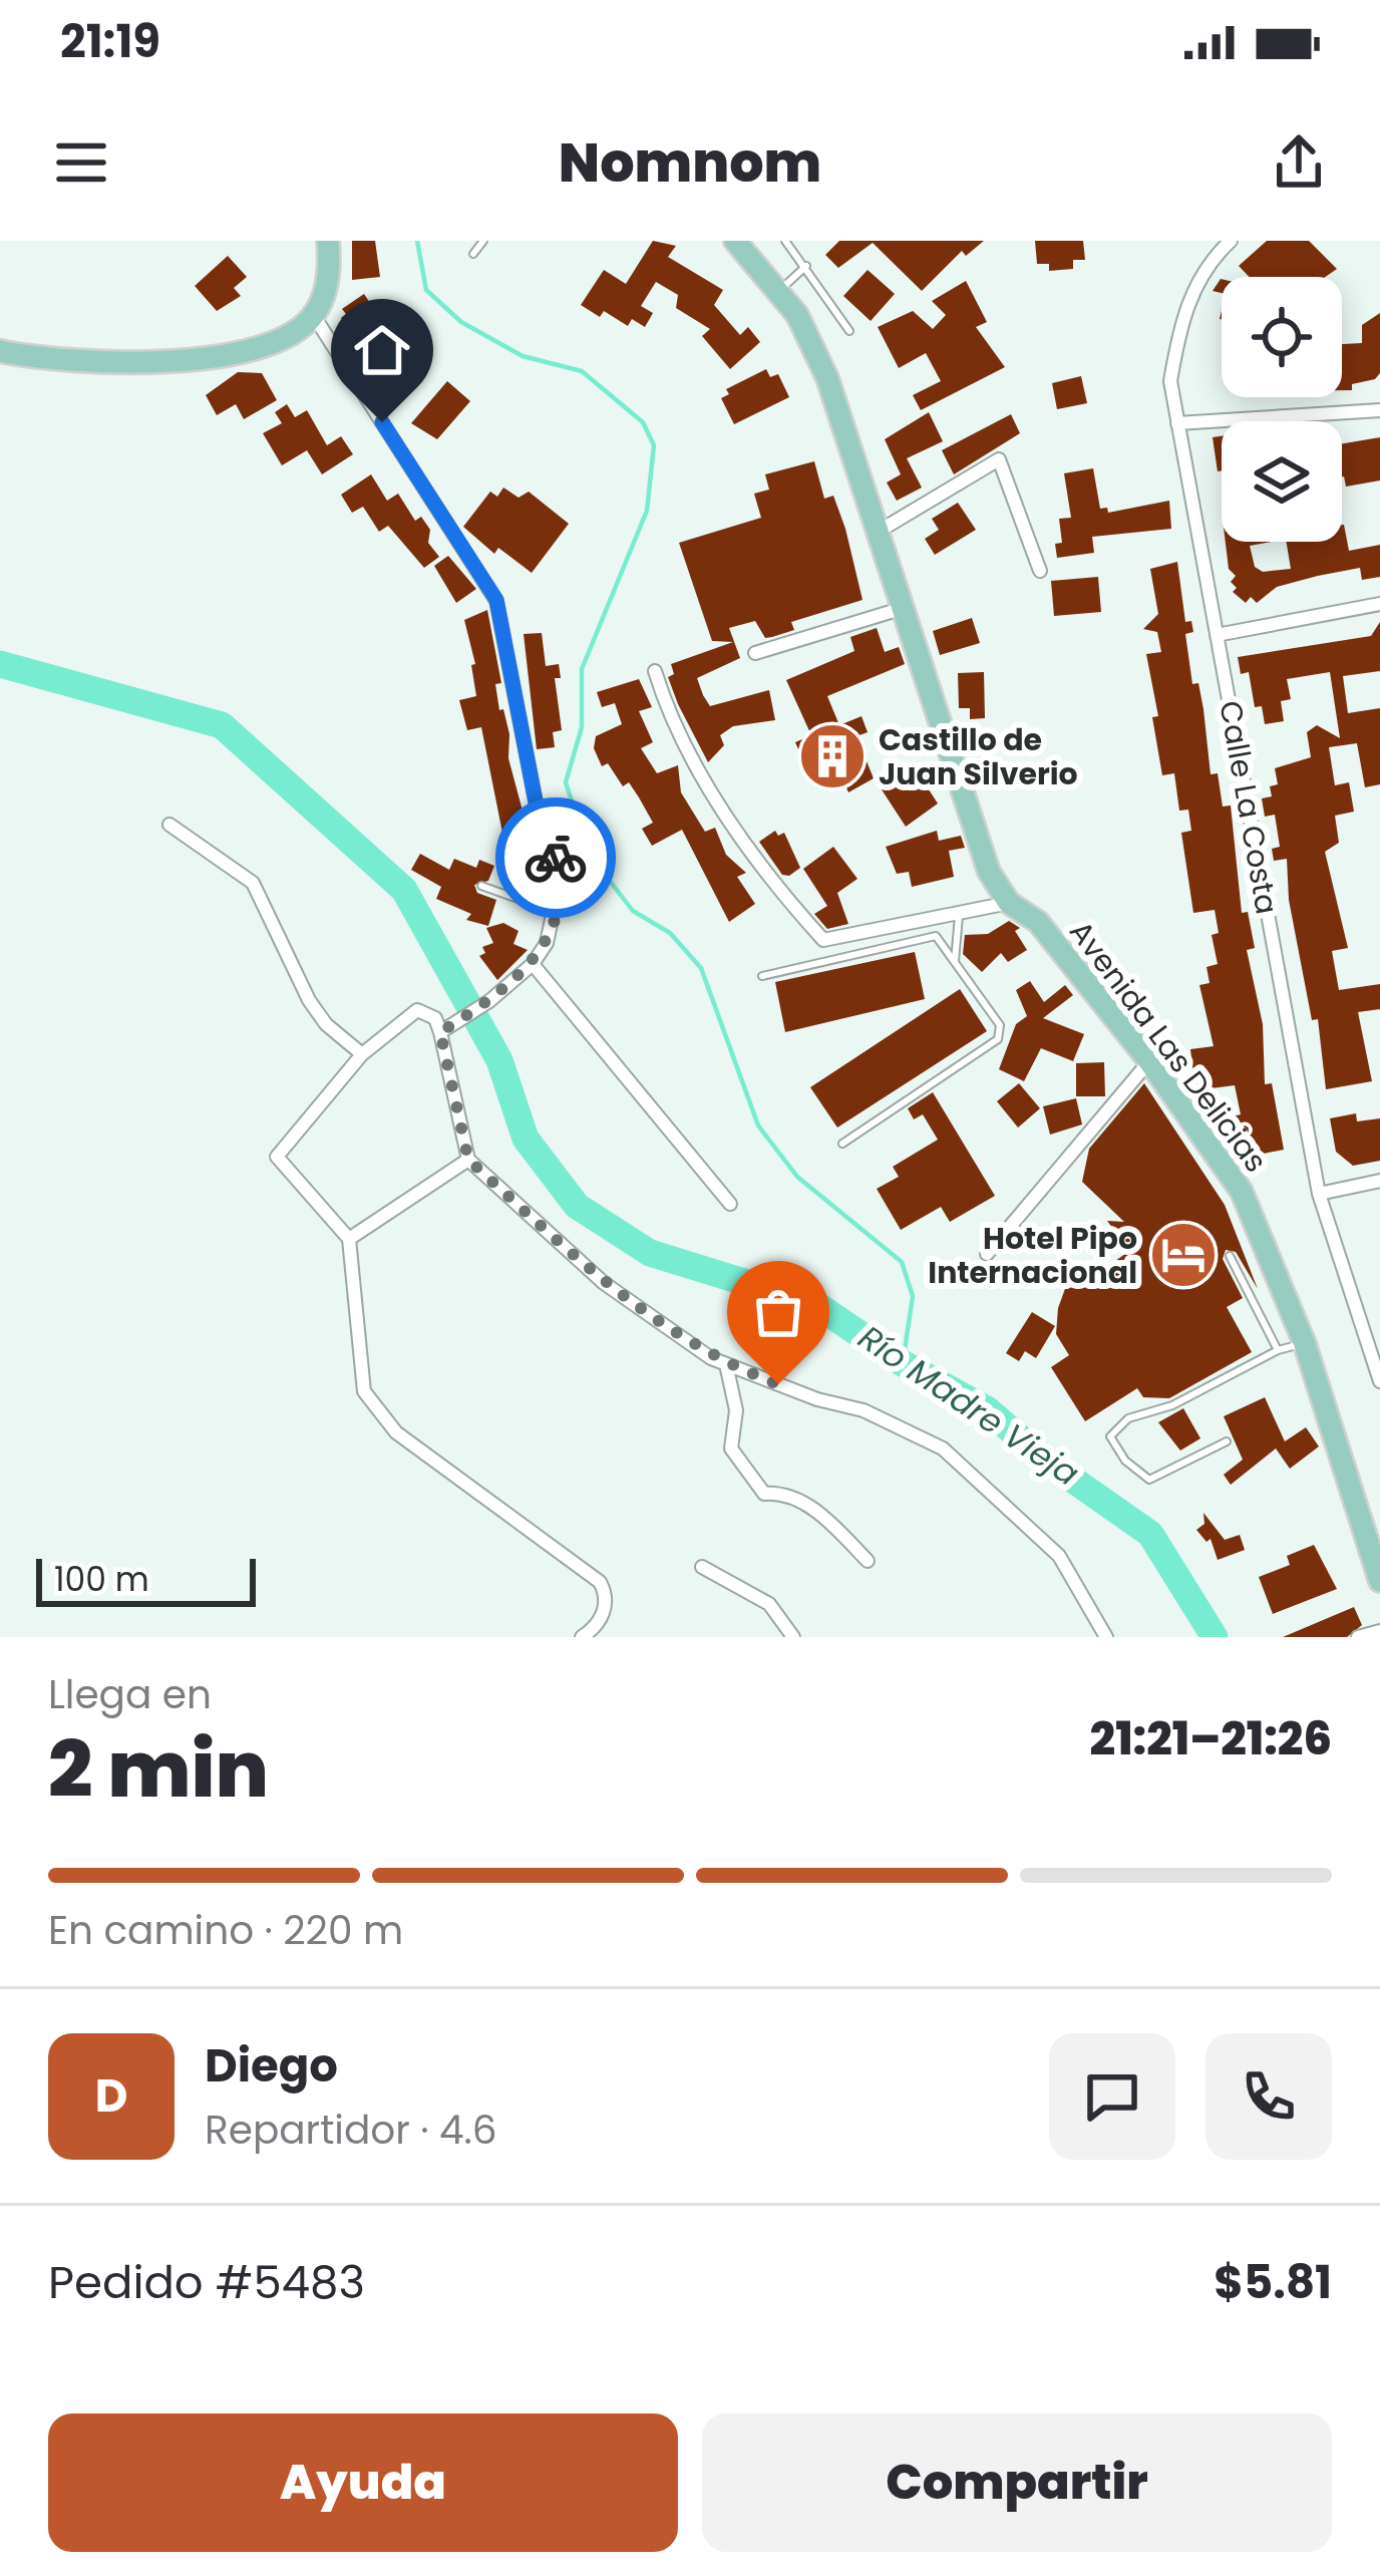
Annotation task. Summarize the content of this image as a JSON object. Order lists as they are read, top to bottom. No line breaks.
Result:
{"streets":{"main road":["Avenida Las Delicias"],"street":["Calle La Costa"]},"water":["Río Madre Vieja"],"places":{"building":["Castillo de Juan Silverio"],"hotel":["Hotel Pipo Internacional"]},"scale_bar":"100 m","page":{"status":"21:19","header":"Nomnom","scale":"100 m","heading":["2 min","Llega en","21:21–21:26"],"panel":["Diego","Repartidor · 4.6","Pedido #5483","$5.81"],"bar":"En camino · 220 m","round":"D","buttons":["Ayuda","Compartir"]}}
